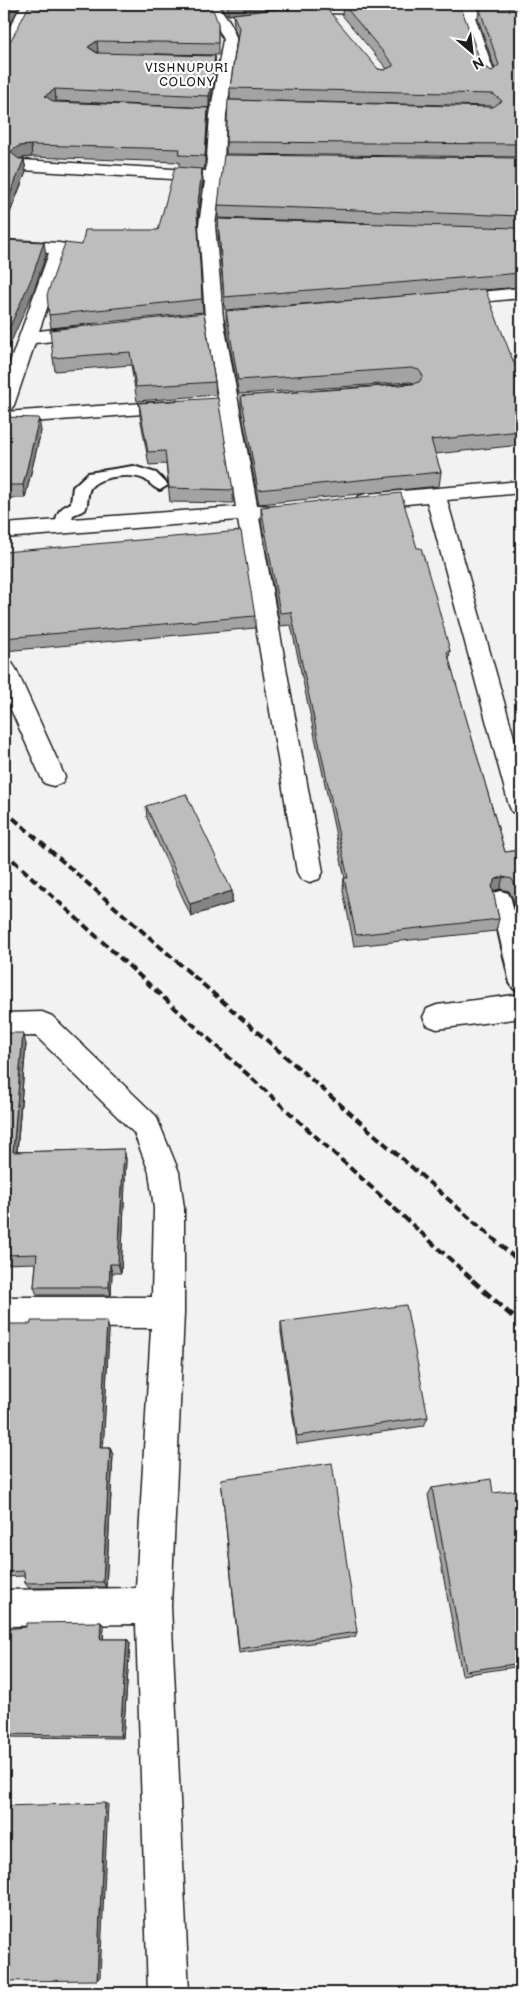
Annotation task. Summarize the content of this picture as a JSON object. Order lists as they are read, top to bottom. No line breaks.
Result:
{"districts":["VISHNUPURI COLONY"],"north":"bottom right"}
